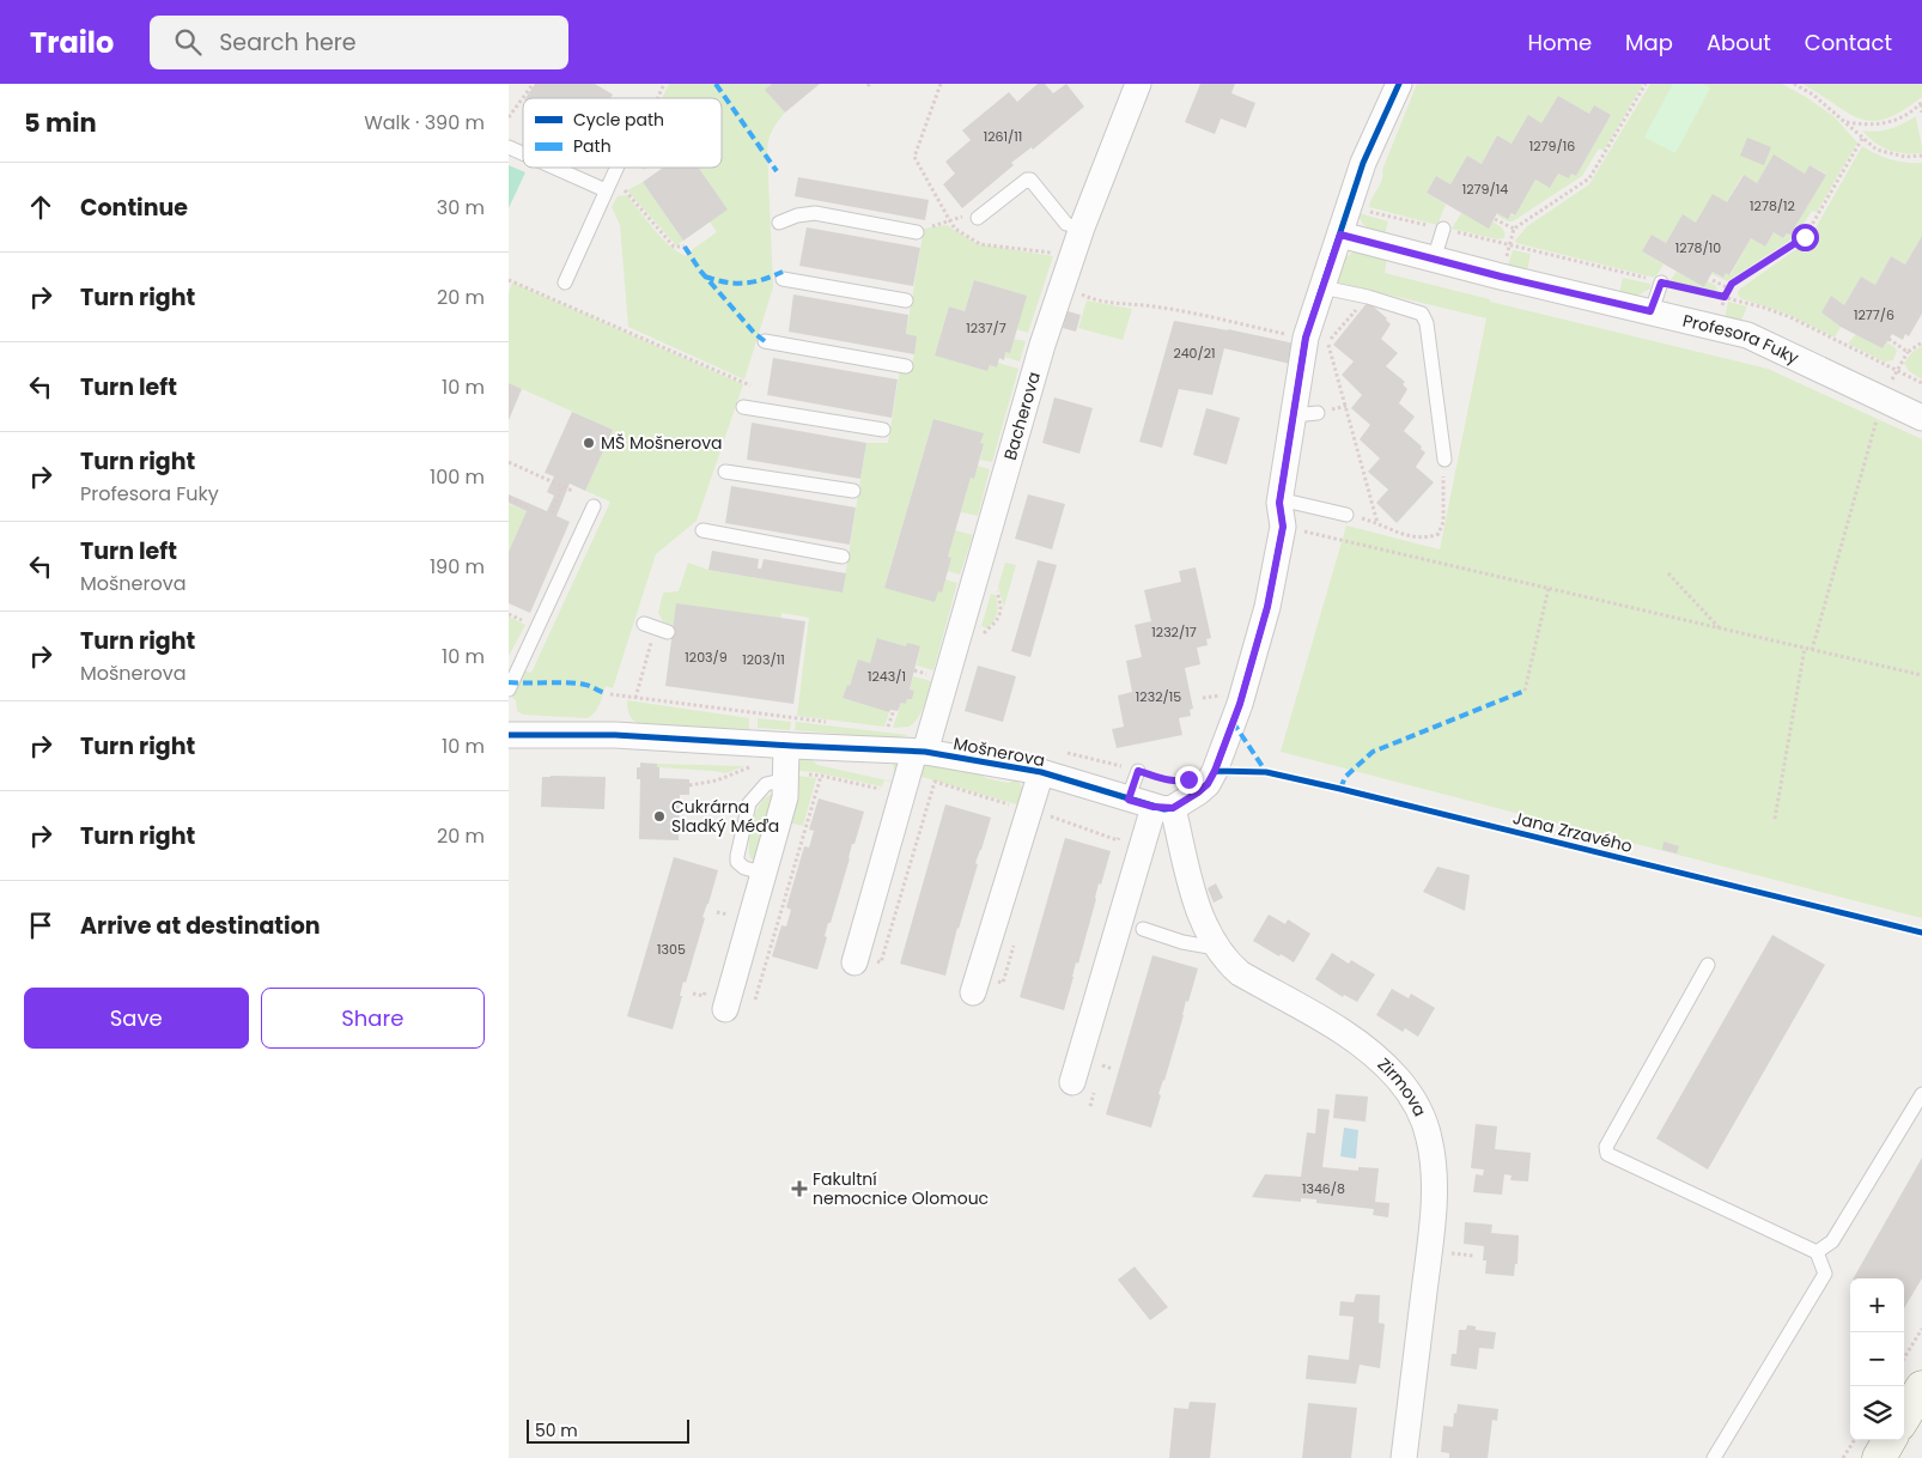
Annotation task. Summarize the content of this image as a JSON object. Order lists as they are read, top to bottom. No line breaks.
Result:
{"streets":{"street":["Profesora Fuky","Bacherova","Mošnerova","Zirmova"],"cycle path":["Jana Zrzavého"]},"crossings":[["Bacherova","Mošnerova"],["Mošnerova","Zirmova"]],"places":{"other":["MŠ Mošnerova","Cukrárna Sladký Méďa"],"health":["Fakultní nemocnice Olomouc"]},"house_numbers":["1261/11","1279/16","1279/14","1278/12","1278/10","1277/6","1237/7","240/21","1232/17","1203/9","1203/11","1243/1","1232/15","1305","1346/8"],"legend":["Cycle path","Path"],"scale_bar":"50 m","page":{"header":"Trailo","search":"Search here","nav":["Home","Map","About","Contact"],"heading":["5 min","Walk · 390 m"],"list":[["Continue","30 m"],["Turn right","20 m"],["Turn left","10 m"],["Turn right","Profesora Fuky","100 m"],["Turn left","Mošnerova","190 m"],["Turn right","Mošnerova","10 m"],["Turn right","10 m"],["Turn right","20 m"],"Arrive at destination"],"buttons":["Save","Share"],"map_buttons":["+","−"],"scale":"50 m"}}
